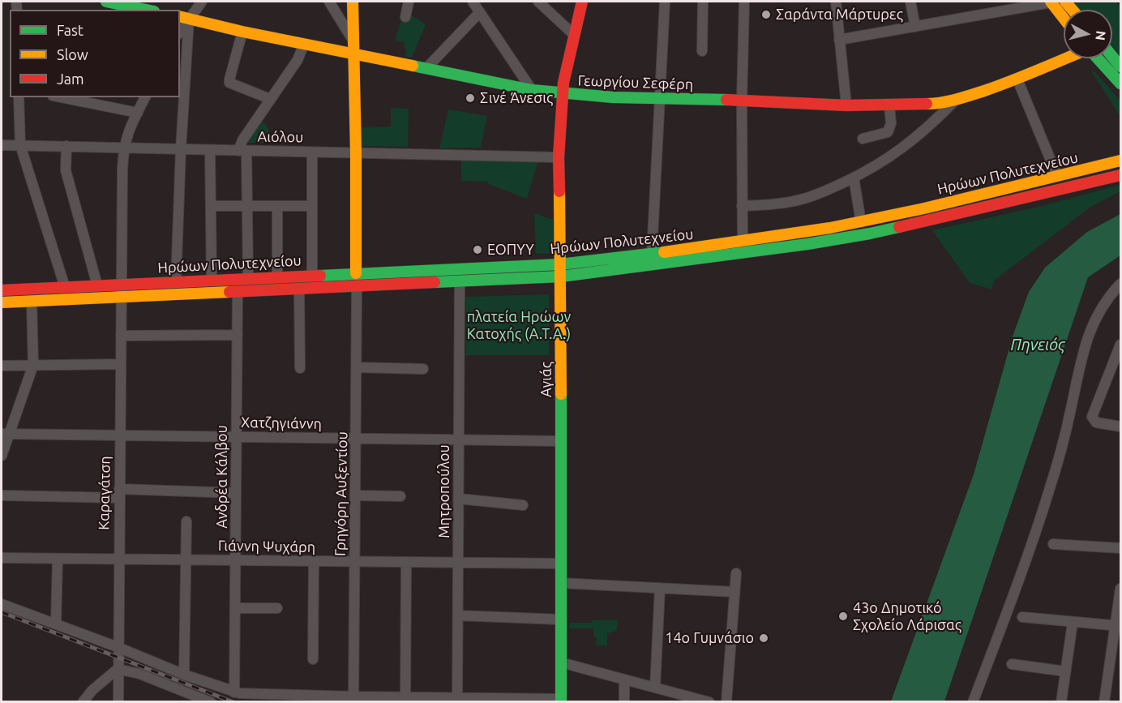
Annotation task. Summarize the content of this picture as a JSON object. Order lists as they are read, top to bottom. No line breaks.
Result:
{"streets":{"main road":["Γεωργίου Σεφέρη","Ηρώων Πολυτεχνείου","Αγιάς"],"street":["Αιόλου","Χατζηγιάννη","Ανδρέα Κάλβου","Μητροπούλου","Καραγάτση","Γρηγόρη Αυξεντίου","Γιάννη Ψυχάρη"]},"crossings":[["Γεωργίου Σεφέρη","Αγιάς"],["Αιόλου","Αγιάς"],["Αιόλου","Καραγάτση"],["Ηρώων Πολυτεχνείου","Αγιάς"],["Ηρώων Πολυτεχνείου","Ανδρέα Κάλβου"],["Ηρώων Πολυτεχνείου","Μητροπούλου"],["Ηρώων Πολυτεχνείου","Καραγάτση"],["Ηρώων Πολυτεχνείου","Γρηγόρη Αυξεντίου"],["Αγιάς","Χατζηγιάννη"],["Αγιάς","Γιάννη Ψυχάρη"],["Χατζηγιάννη","Ανδρέα Κάλβου"],["Χατζηγιάννη","Μητροπούλου"],["Χατζηγιάννη","Καραγάτση"],["Χατζηγιάννη","Γρηγόρη Αυξεντίου"],["Ανδρέα Κάλβου","Γιάννη Ψυχάρη"],["Μητροπούλου","Γιάννη Ψυχάρη"],["Καραγάτση","Γιάννη Ψυχάρη"],["Γρηγόρη Αυξεντίου","Γιάννη Ψυχάρη"]],"water":["Πηνειός"],"parks":["πλατεία Ηρώων Κατοχής (Α.Τ.Α.)"],"places":["Σαράντα Μάρτυρες","Σινέ Άνεσις","ΕΟΠΥΥ","43ο Δημοτικό Σχολείο Λάρισας","14ο Γυμνάσιο"],"legend":["Fast","Slow","Jam"],"north":"right"}
